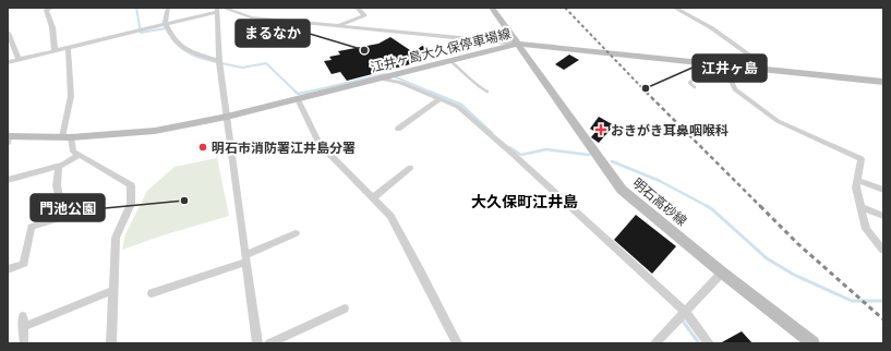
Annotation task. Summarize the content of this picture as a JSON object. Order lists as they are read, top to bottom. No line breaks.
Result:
{"streets":{"main road":["江井ヶ島大久保停車場線","明石高砂線"]},"crossings":[["江井ヶ島大久保停車場線","明石高砂線"]],"districts":["大久保町江井島"],"places":{"other":["まるなか","江井ヶ島","明石市消防署江井島分署","門池公園"],"health":["おきがき耳鼻咽喉科"]}}
